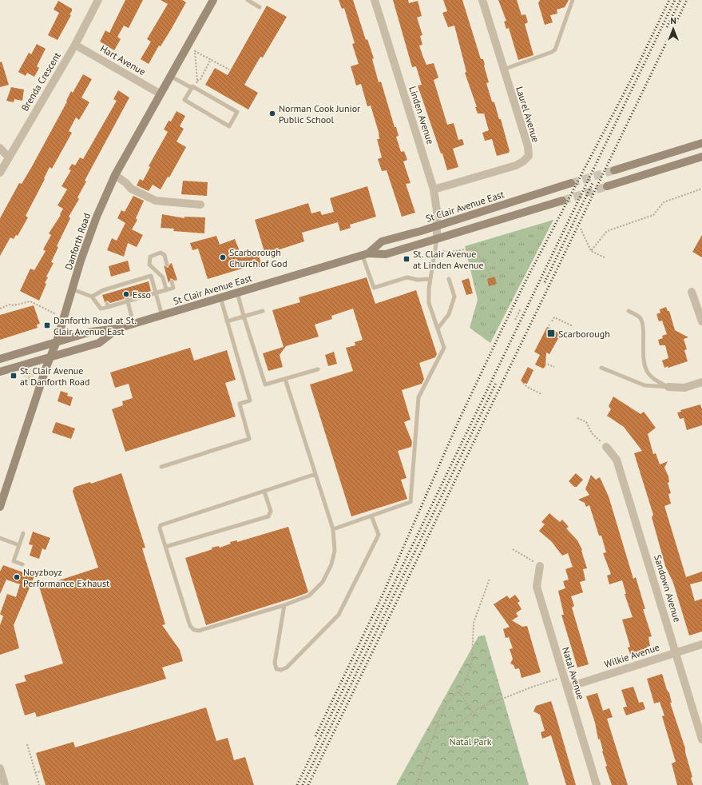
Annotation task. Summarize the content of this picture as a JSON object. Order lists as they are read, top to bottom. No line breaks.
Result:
{"streets":{"main road":["St Clair Avenue East","Danforth Road"],"street":["Hart Avenue","Brenda Crescent","Laurel Avenue","Linden Avenue","Sandown Avenue","Wilkie Avenue","Natal Avenue"]},"crossings":[["Hart Avenue","Brenda Crescent"],["Hart Avenue","Danforth Road"],["Laurel Avenue","Linden Avenue"],["Linden Avenue","St Clair Avenue East"],["St Clair Avenue East","Danforth Road"],["Sandown Avenue","Wilkie Avenue"],["Wilkie Avenue","Natal Avenue"]],"parks":["Natal Park"],"places":{"other":["Norman Cook Junior Public School","Scarborough Church of God","Esso","Noyzboyz Performance Exhaust"],"transit":["St. Clair Avenue at Linden Avenue","Danforth Road at St. Clair Avenue East","Scarborough","St. Clair Avenue at Danforth Road"]},"north":"top"}
